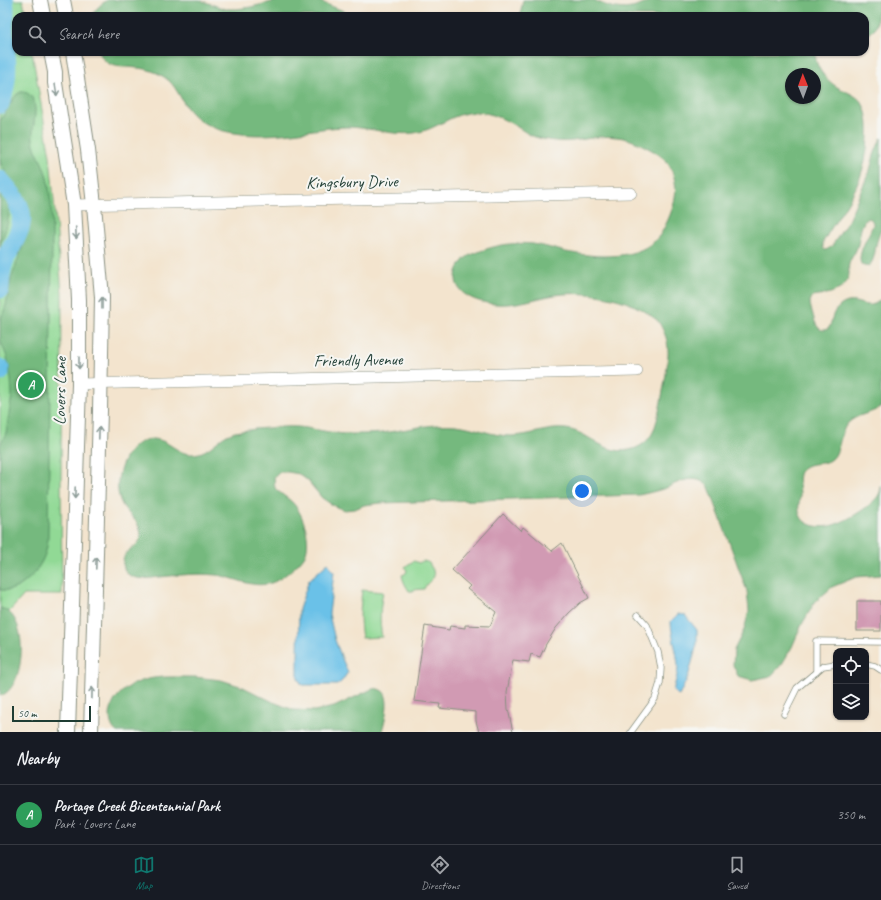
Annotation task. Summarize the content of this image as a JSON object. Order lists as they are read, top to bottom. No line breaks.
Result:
{"streets":{"street":["Kingsbury Drive","Friendly Avenue","Lovers Lane"]},"crossings":[["Kingsbury Drive","Lovers Lane"],["Friendly Avenue","Lovers Lane"]],"scale_bar":"50 m","north":"top","page":{"search":"Search here","pins":"A","scale":"50 m","heading":"Nearby","list":[{"mark":"A","name":"Portage Creek Bicentennial Park","note":"Park · Lovers Lane","value":"350 m"}],"nav":["Map","Directions","Saved"]}}
